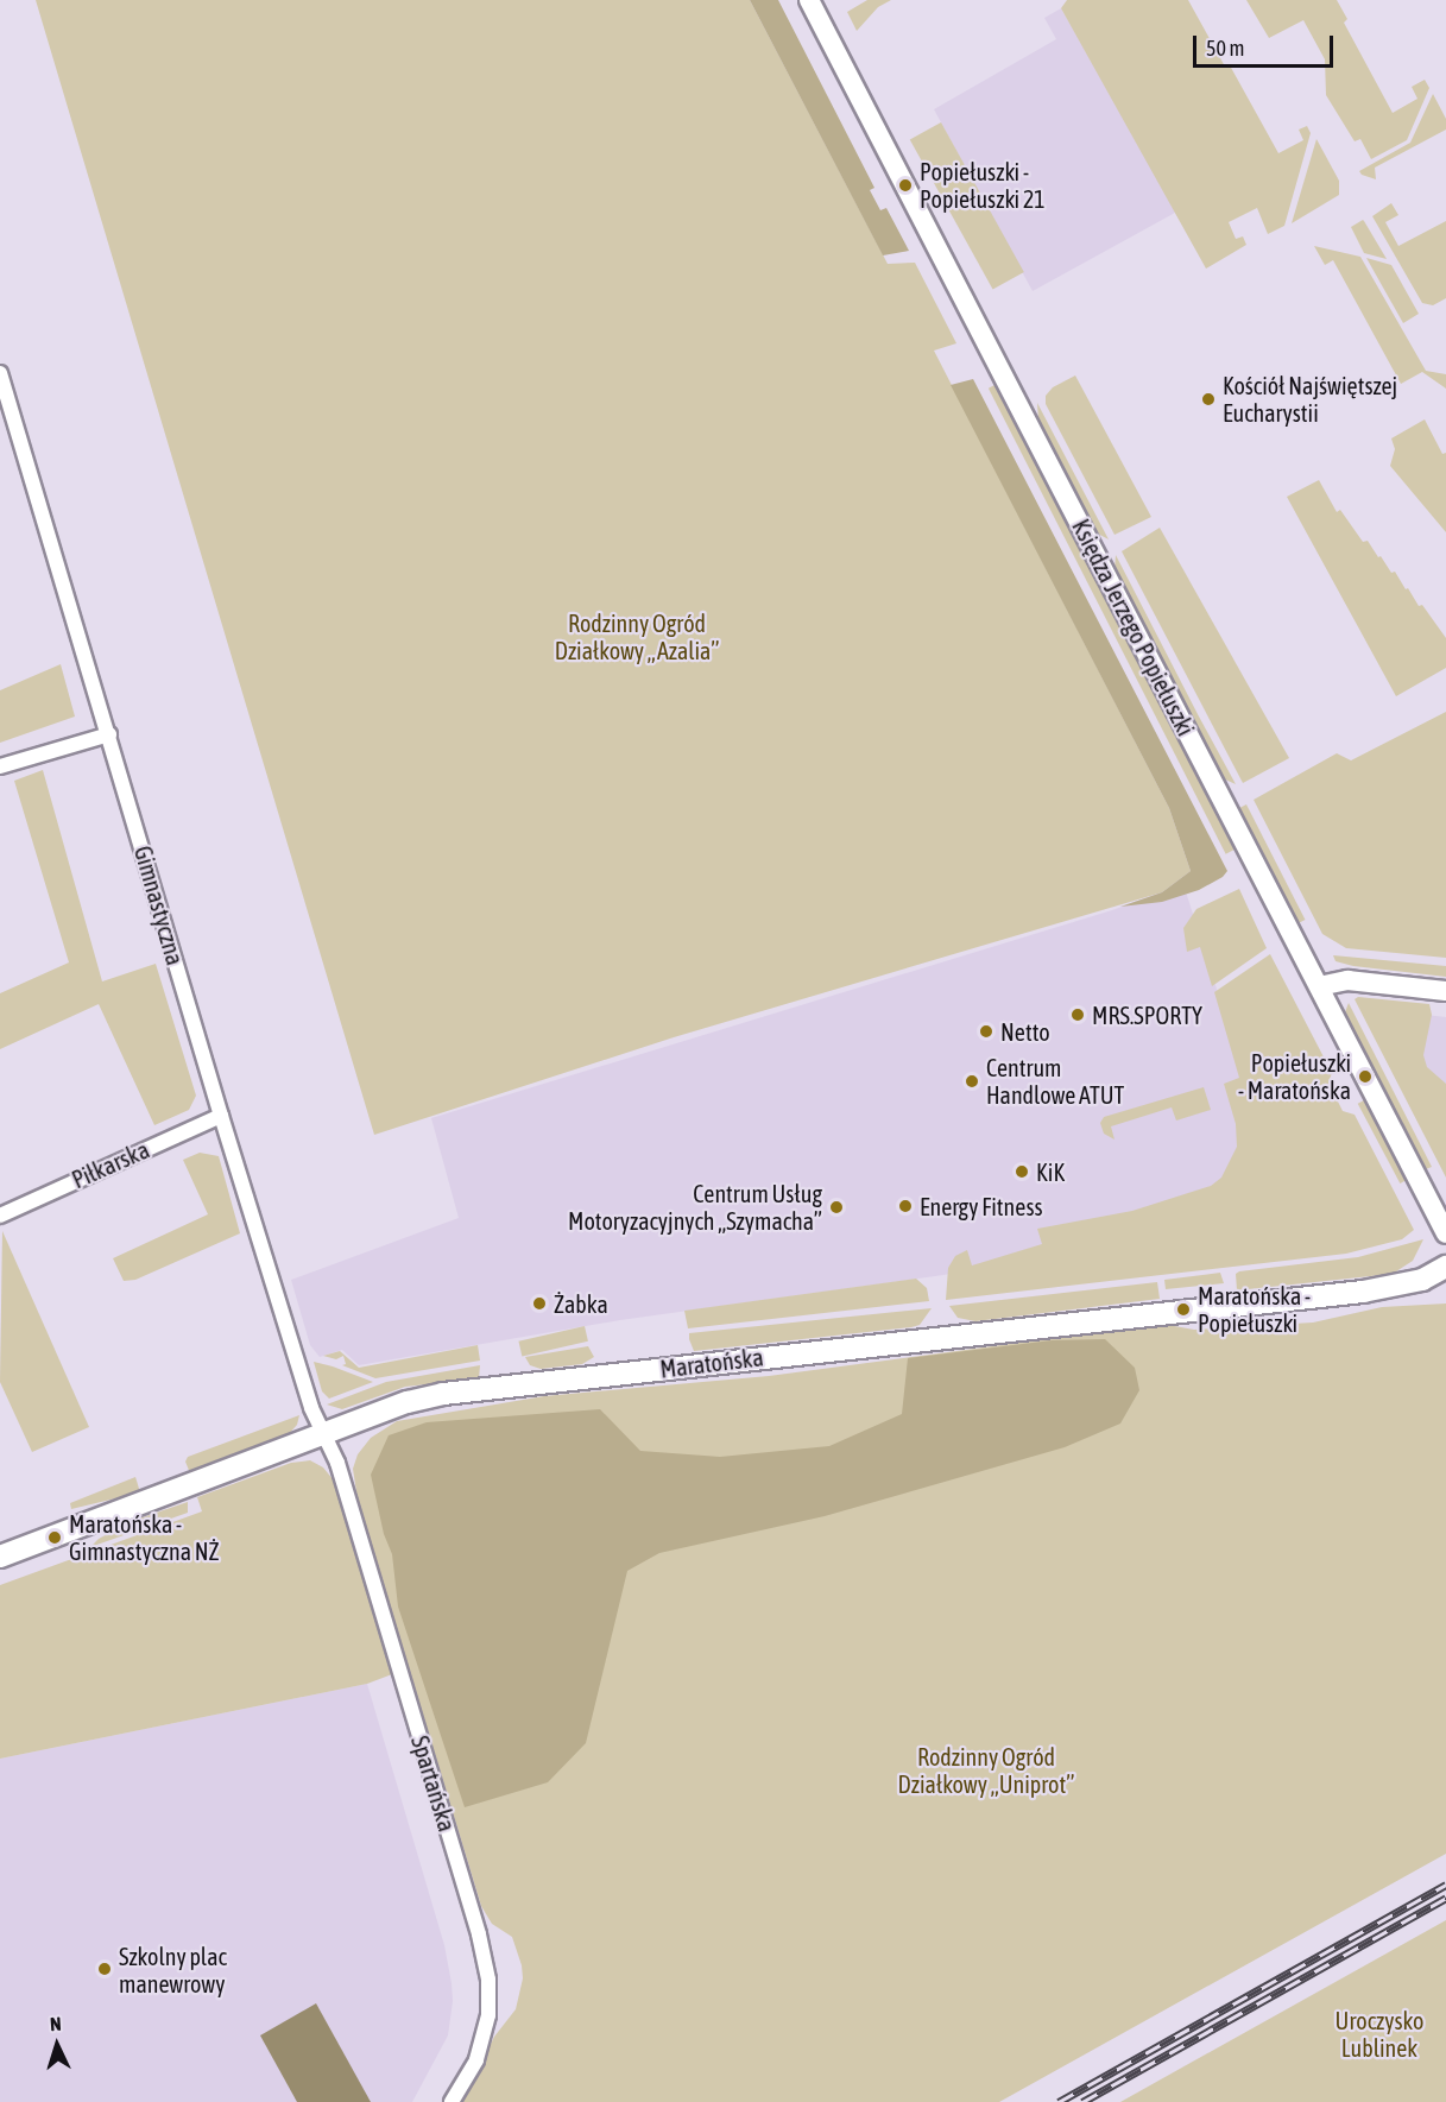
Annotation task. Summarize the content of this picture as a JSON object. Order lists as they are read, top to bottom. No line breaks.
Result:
{"streets":{"main road":["Maratońska"],"street":["Księdza Jerzego Popiełuszki","Gimnastyczna","Piłkarska","Spartańska"]},"crossings":[["Gimnastyczna","Piłkarska"],["Gimnastyczna","Maratońska"],["Gimnastyczna","Spartańska"],["Maratońska","Spartańska"]],"parks":["Rodzinny Ogród Działkowy „Azalia”","Rodzinny Ogród Działkowy „Uniprot”","Uroczysko Lublinek"],"places":["Popiełuszki - Popiełuszki 21","Kościół Najświętszej Eucharystii","MRS.SPORTY","Netto","Popiełuszki - Maratońska","Centrum Handlowe ATUT","KiK","Energy Fitness","Centrum Usług Motoryzacyjnych „Szymacha”","Żabka","Maratońska - Popiełuszki","Maratońska - Gimnastyczna NŻ","Szkolny plac manewrowy"],"scale_bar":"50 m","north":"top"}
